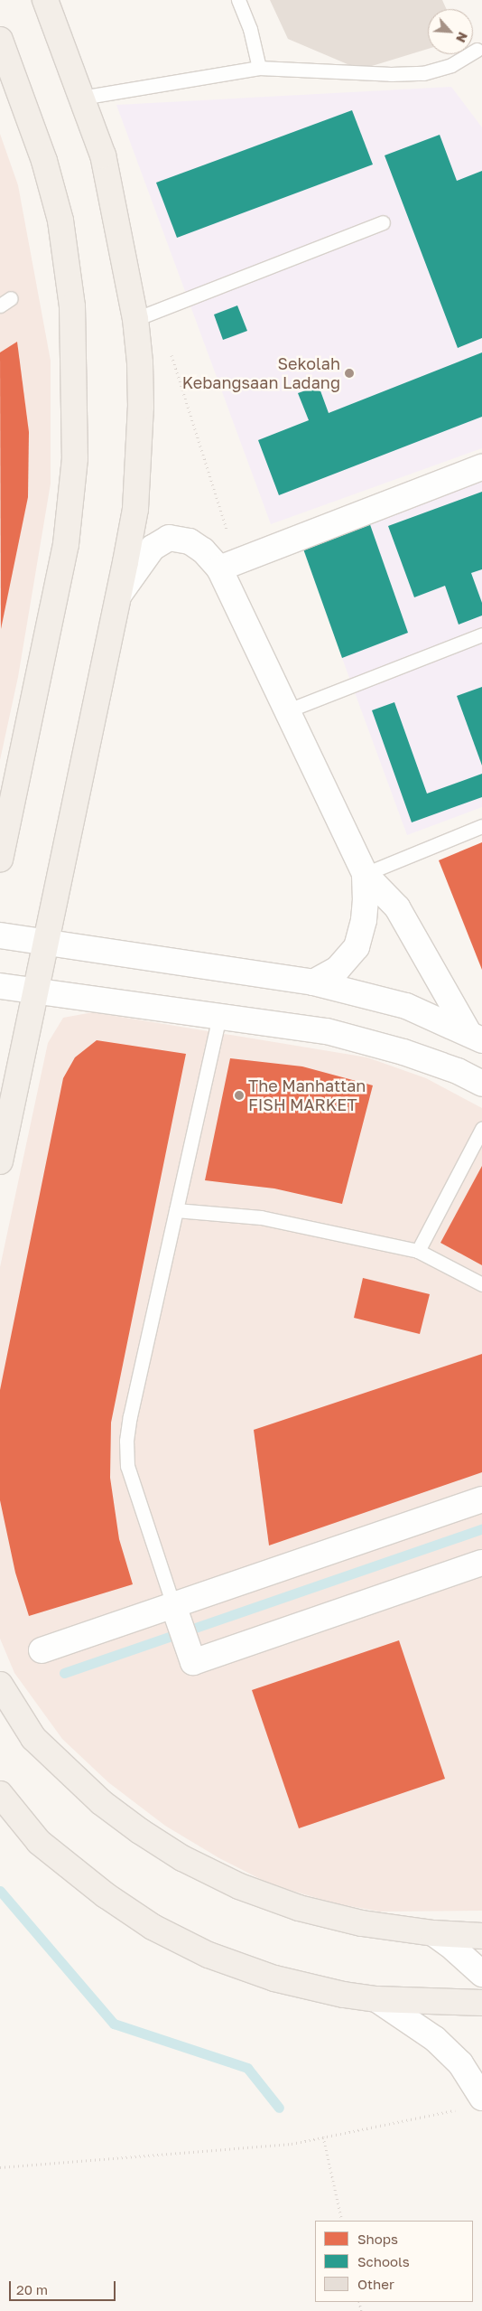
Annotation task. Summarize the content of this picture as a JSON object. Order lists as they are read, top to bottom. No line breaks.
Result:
{"places":["Sekolah Kebangsaan Ladang","The Manhattan FISH MARKET"],"legend":["Shops","Schools","Other"],"scale_bar":"20 m","north":"bottom right"}
